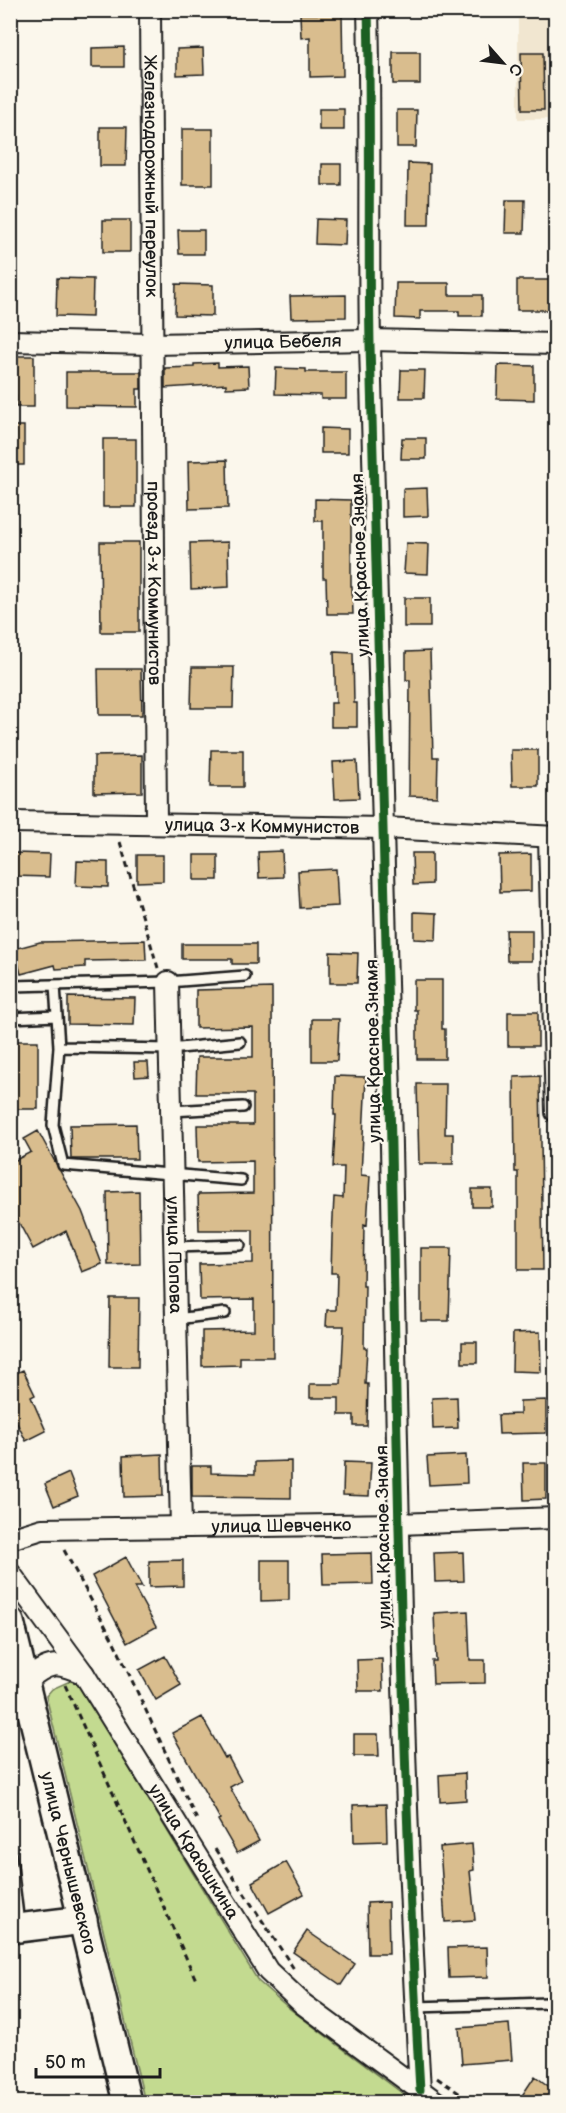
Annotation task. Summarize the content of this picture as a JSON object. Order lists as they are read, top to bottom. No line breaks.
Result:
{"streets":{"main road":["улица Чернышевского"],"street":["Железнодорожный переулок","улица Бебеля","улица Красное Знамя","проезд 3-х Коммунистов","улица 3-х Коммунистов","улица Попова","улица Шевченко","улица Краюшкина"]},"crossings":[["Железнодорожный переулок","улица Бебеля"],["Железнодорожный переулок","проезд 3-х Коммунистов"],["улица Бебеля","улица Красное Знамя"],["улица Бебеля","проезд 3-х Коммунистов"],["улица Красное Знамя","улица 3-х Коммунистов"],["улица Красное Знамя","улица Шевченко"],["улица Красное Знамя","улица Краюшкина"],["проезд 3-х Коммунистов","улица 3-х Коммунистов"],["улица Попова","улица Шевченко"]],"scale_bar":"50 m","north":"bottom right"}
